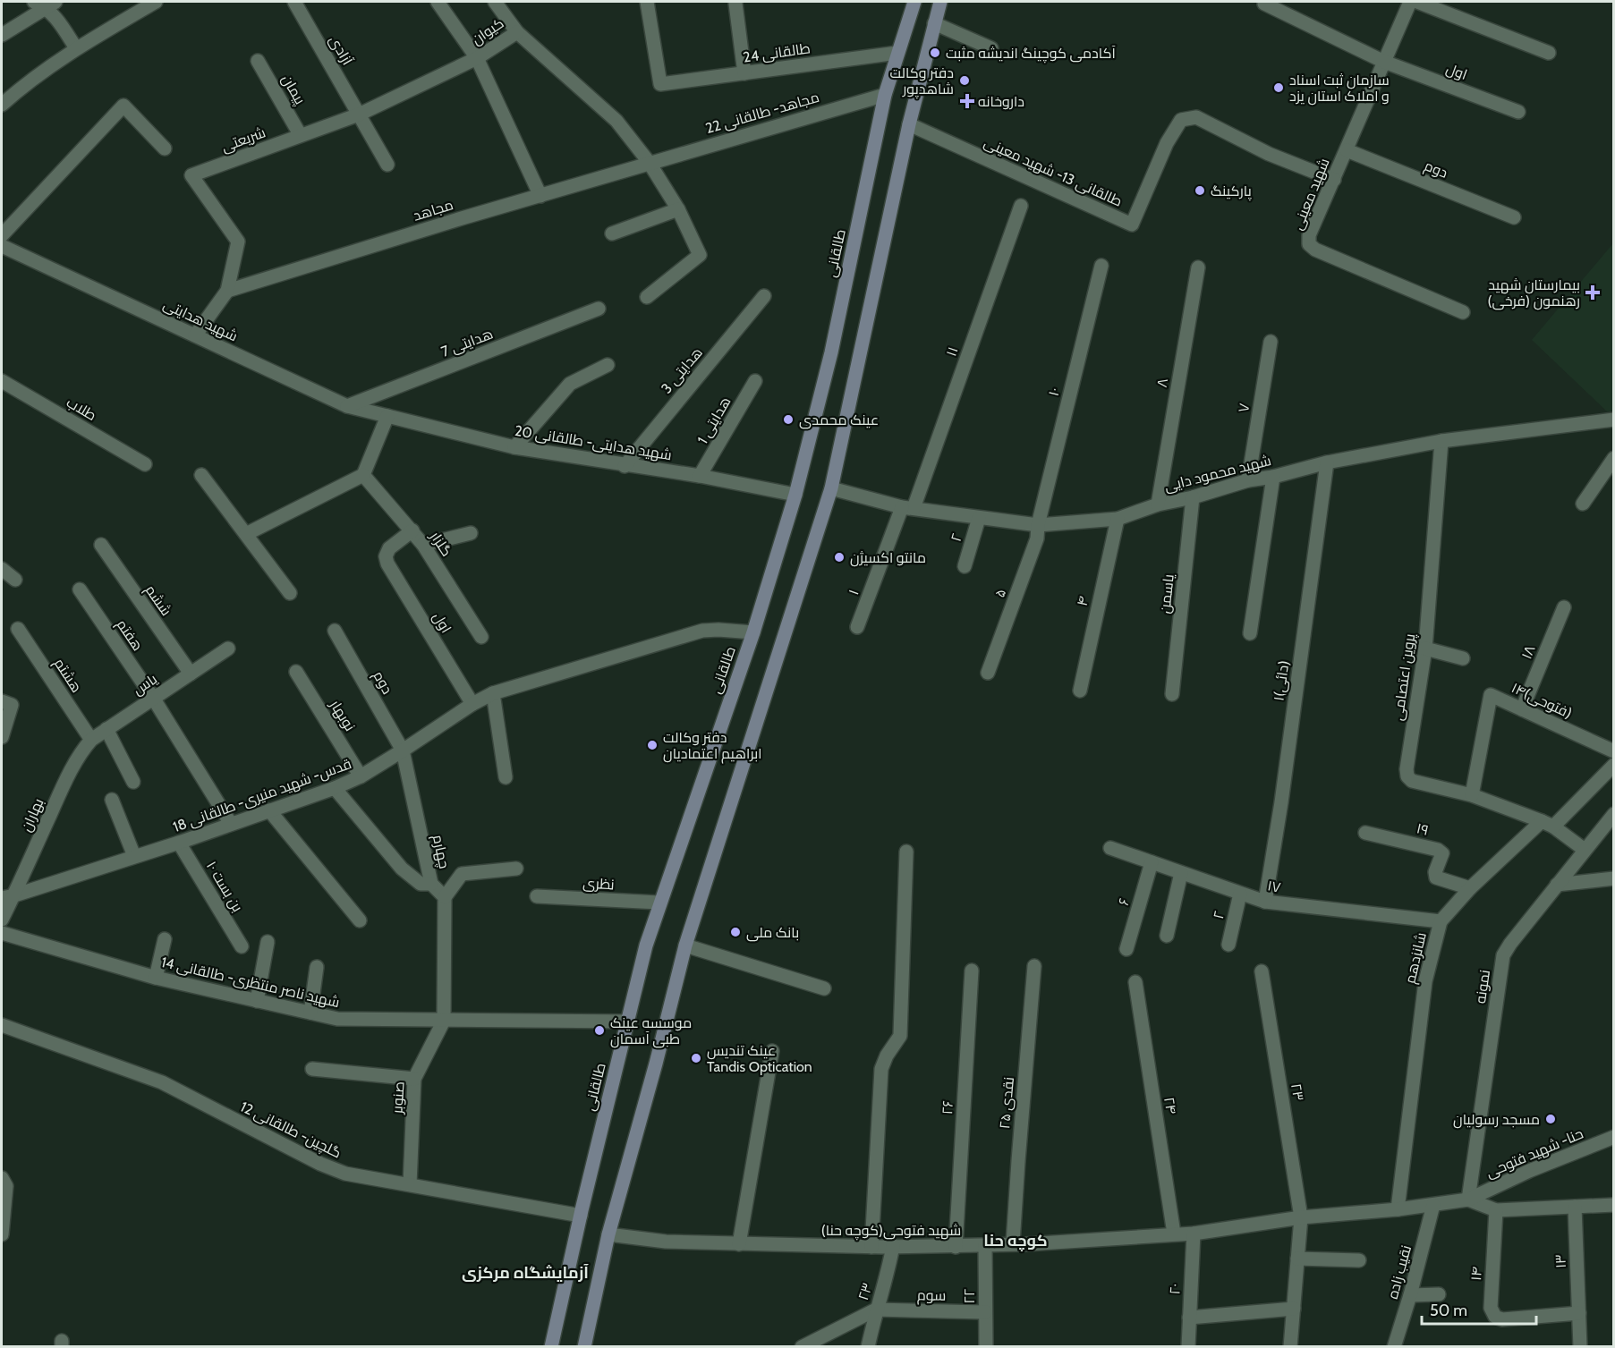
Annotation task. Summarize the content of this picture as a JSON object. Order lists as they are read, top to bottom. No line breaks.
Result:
{"streets":{"main road":["طالقانی"],"street":["کیوان","آزادی","طالقانی 24","اول","پیمان","مجاهد- طالقانی 22","شریعتی","دوم","طالقانی 13- شهید معینی","شهید معینی","مجاهد","شهید هدایتی","هدایتی 7","۱۱","هدایتی 3","۸","۱۰","۷","طلاب","هدایتی 1","شهید هدایتی- طالقانی 20","شهید محمود دایی","۲","گلزار","۱","۵","یاسمن","ششم","۴","هفتم","۱۸","هشتم","پروین اعتصامی","۱(دائی)","یاس","۱۴(فتوحی)","نوبهار","قدس- شهید منیری- طالقانی 18","بهاران","۱۹","چهارم","نظری","بن بست ۱۰","۱۷","۶","شانزدهم","شهید ناصر منتظری- طالقانی 14","نمونه","۲۳","صنوبر","۲۵ نقدی","۲۴","۲۶","گلچین- طالقانی 12","حنا- شهید فتوحی","(کوچه حنا)شهید فتوحی","۱۳","نقیب زاده","۱۴","۲۰","سوم","۲۲"]},"crossings":[["کیوان","شریعتی"],["آزادی","شریعتی"],["طالقانی 24","طالقانی"],["اول","شهید معینی"],["اول","گلزار"],["اول","قدس- شهید منیری- طالقانی 18"],["پیمان","شریعتی"],["مجاهد- طالقانی 22","مجاهد"],["مجاهد- طالقانی 22","طالقانی"],["شریعتی","مجاهد"],["شریعتی","شهید هدایتی"],["دوم","شهید معینی"],["دوم","قدس- شهید منیری- طالقانی 18"],["دوم","چهارم"],["طالقانی 13- شهید معینی","شهید معینی"],["طالقانی","شهید هدایتی- طالقانی 20"],["طالقانی","قدس- شهید منیری- طالقانی 18"],["طالقانی","نظری"],["طالقانی","شهید ناصر منتظری- طالقانی 14"],["طالقانی","گلچین- طالقانی 12"],["شهید هدایتی","هدایتی 7"],["شهید هدایتی","شهید هدایتی- طالقانی 20"],["۱۱","شهید محمود دایی"],["۱۱","۱"],["هدایتی 3","شهید هدایتی- طالقانی 20"],["۸","شهید محمود دایی"],["۱۰","شهید محمود دایی"],["۱۰","۵"],["۷","شهید محمود دایی"],["هدایتی 1","شهید هدایتی- طالقانی 20"],["شهید محمود دایی","۲"],["شهید محمود دایی","۱"],["شهید محمود دایی","۵"],["شهید محمود دایی","یاسمن"],["شهید محمود دایی","۴"],["شهید محمود دایی","پروین اعتصامی"],["شهید محمود دایی","۱(دائی)"],["۲","۱۷"],["ششم","یاس"],["هفتم","یاس"],["هفتم","قدس- شهید منیری- طالقانی 18"],["۱۸","۱۴(فتوحی)"],["هشتم","یاس"],["هشتم","بهاران"],["پروین اعتصامی","۱۴(فتوحی)"],["پروین اعتصامی","شانزدهم"],["پروین اعتصامی","نمونه"],["۱(دائی)","۱۷"],["یاس","بهاران"],["نوبهار","قدس- شهید منیری- طالقانی 18"],["قدس- شهید منیری- طالقانی 18","بهاران"],["قدس- شهید منیری- طالقانی 18","چهارم"],["قدس- شهید منیری- طالقانی 18","بن بست ۱۰"],["۱۹","شانزدهم"],["۱۷","۶"],["۱۷","شانزدهم"],["شانزدهم","(کوچه حنا)شهید فتوحی"],["شهید ناصر منتظری- طالقانی 14","صنوبر"],["نمونه","حنا- شهید فتوحی"],["نمونه","(کوچه حنا)شهید فتوحی"],["۲۳","(کوچه حنا)شهید فتوحی"],["۲۳","سوم"],["صنوبر","گلچین- طالقانی 12"],["۲۵ نقدی","(کوچه حنا)شهید فتوحی"],["۲۴","(کوچه حنا)شهید فتوحی"],["۲۶","(کوچه حنا)شهید فتوحی"],["حنا- شهید فتوحی","(کوچه حنا)شهید فتوحی"],["(کوچه حنا)شهید فتوحی","نقیب زاده"],["(کوچه حنا)شهید فتوحی","۲۰"],["(کوچه حنا)شهید فتوحی","۲۲"],["۱۳","۱۴"],["سوم","۲۲"]],"districts":["کوچه حنا","آزمایشگاه مرکزی"],"places":{"other":["آکادمی کوچینگ اندیشه مثبت","دفتر وکالت شاهدپور","سازمان ثبت اسناد و املاک استان یزد","پارکینگ","عینک محمدی","مانتو اكسيژن","دفتر وکالت ابراهیم اعتمادیان","بانک ملی","موسسه عینک طبی آسمان","عینک تندیس Tandis Optication","مسجد رسولیان"],"health":["داروخانه","بیمارستان شهید رهنمون (فرخی)"]},"scale_bar":"50 m"}
